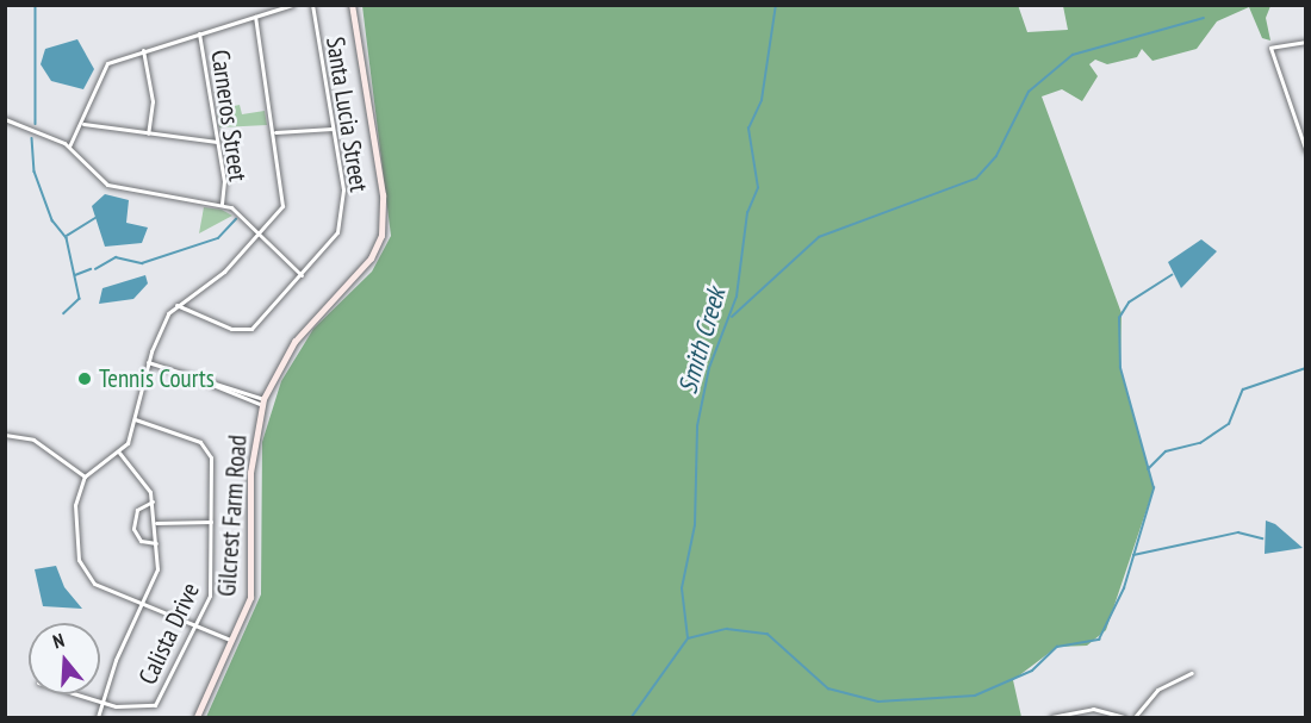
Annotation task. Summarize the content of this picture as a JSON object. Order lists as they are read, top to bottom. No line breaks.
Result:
{"streets":{"main road":["Gilcrest Farm Road"],"street":["Santa Lucia Street","Carneros Street","Calista Drive"]},"water":["Smith Creek"],"places":["Tennis Courts"],"north":"top"}
